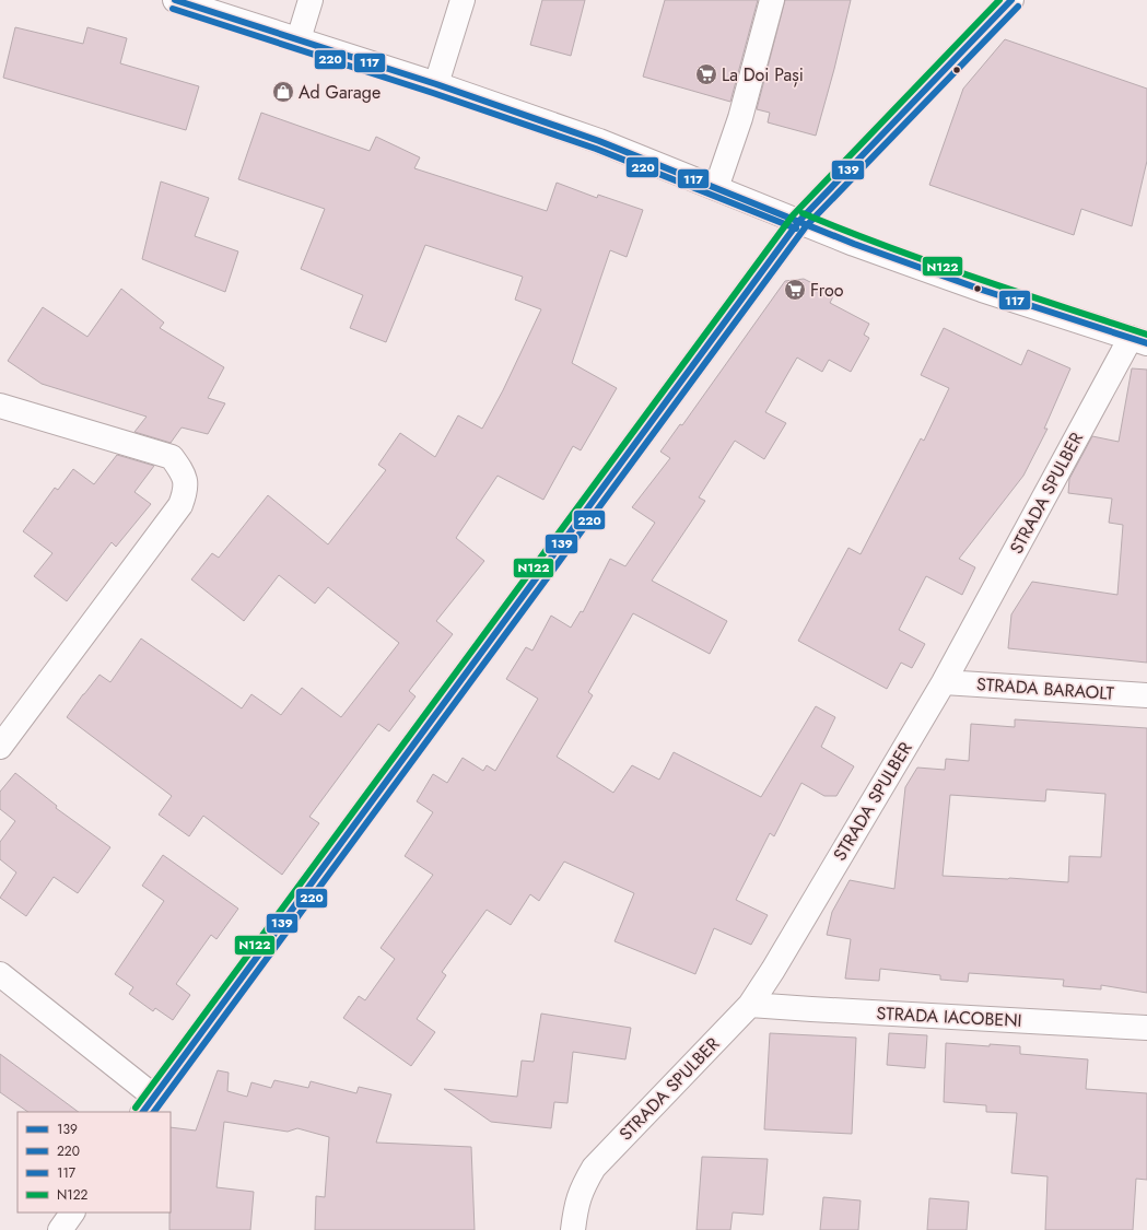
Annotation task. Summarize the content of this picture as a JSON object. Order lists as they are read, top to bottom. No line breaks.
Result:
{"streets":{"street":["STRADA SPULBER","STRADA BARAOLT","STRADA IACOBENI"]},"crossings":[["STRADA SPULBER","STRADA BARAOLT"],["STRADA SPULBER","STRADA IACOBENI"]],"places":{"supermarket":["La Doi Pași","Froo"],"shop":["Ad Garage"]},"lines":["transit line 139","transit line 117","transit line N122","transit line 220"],"legend":["139","220","117","N122"]}
